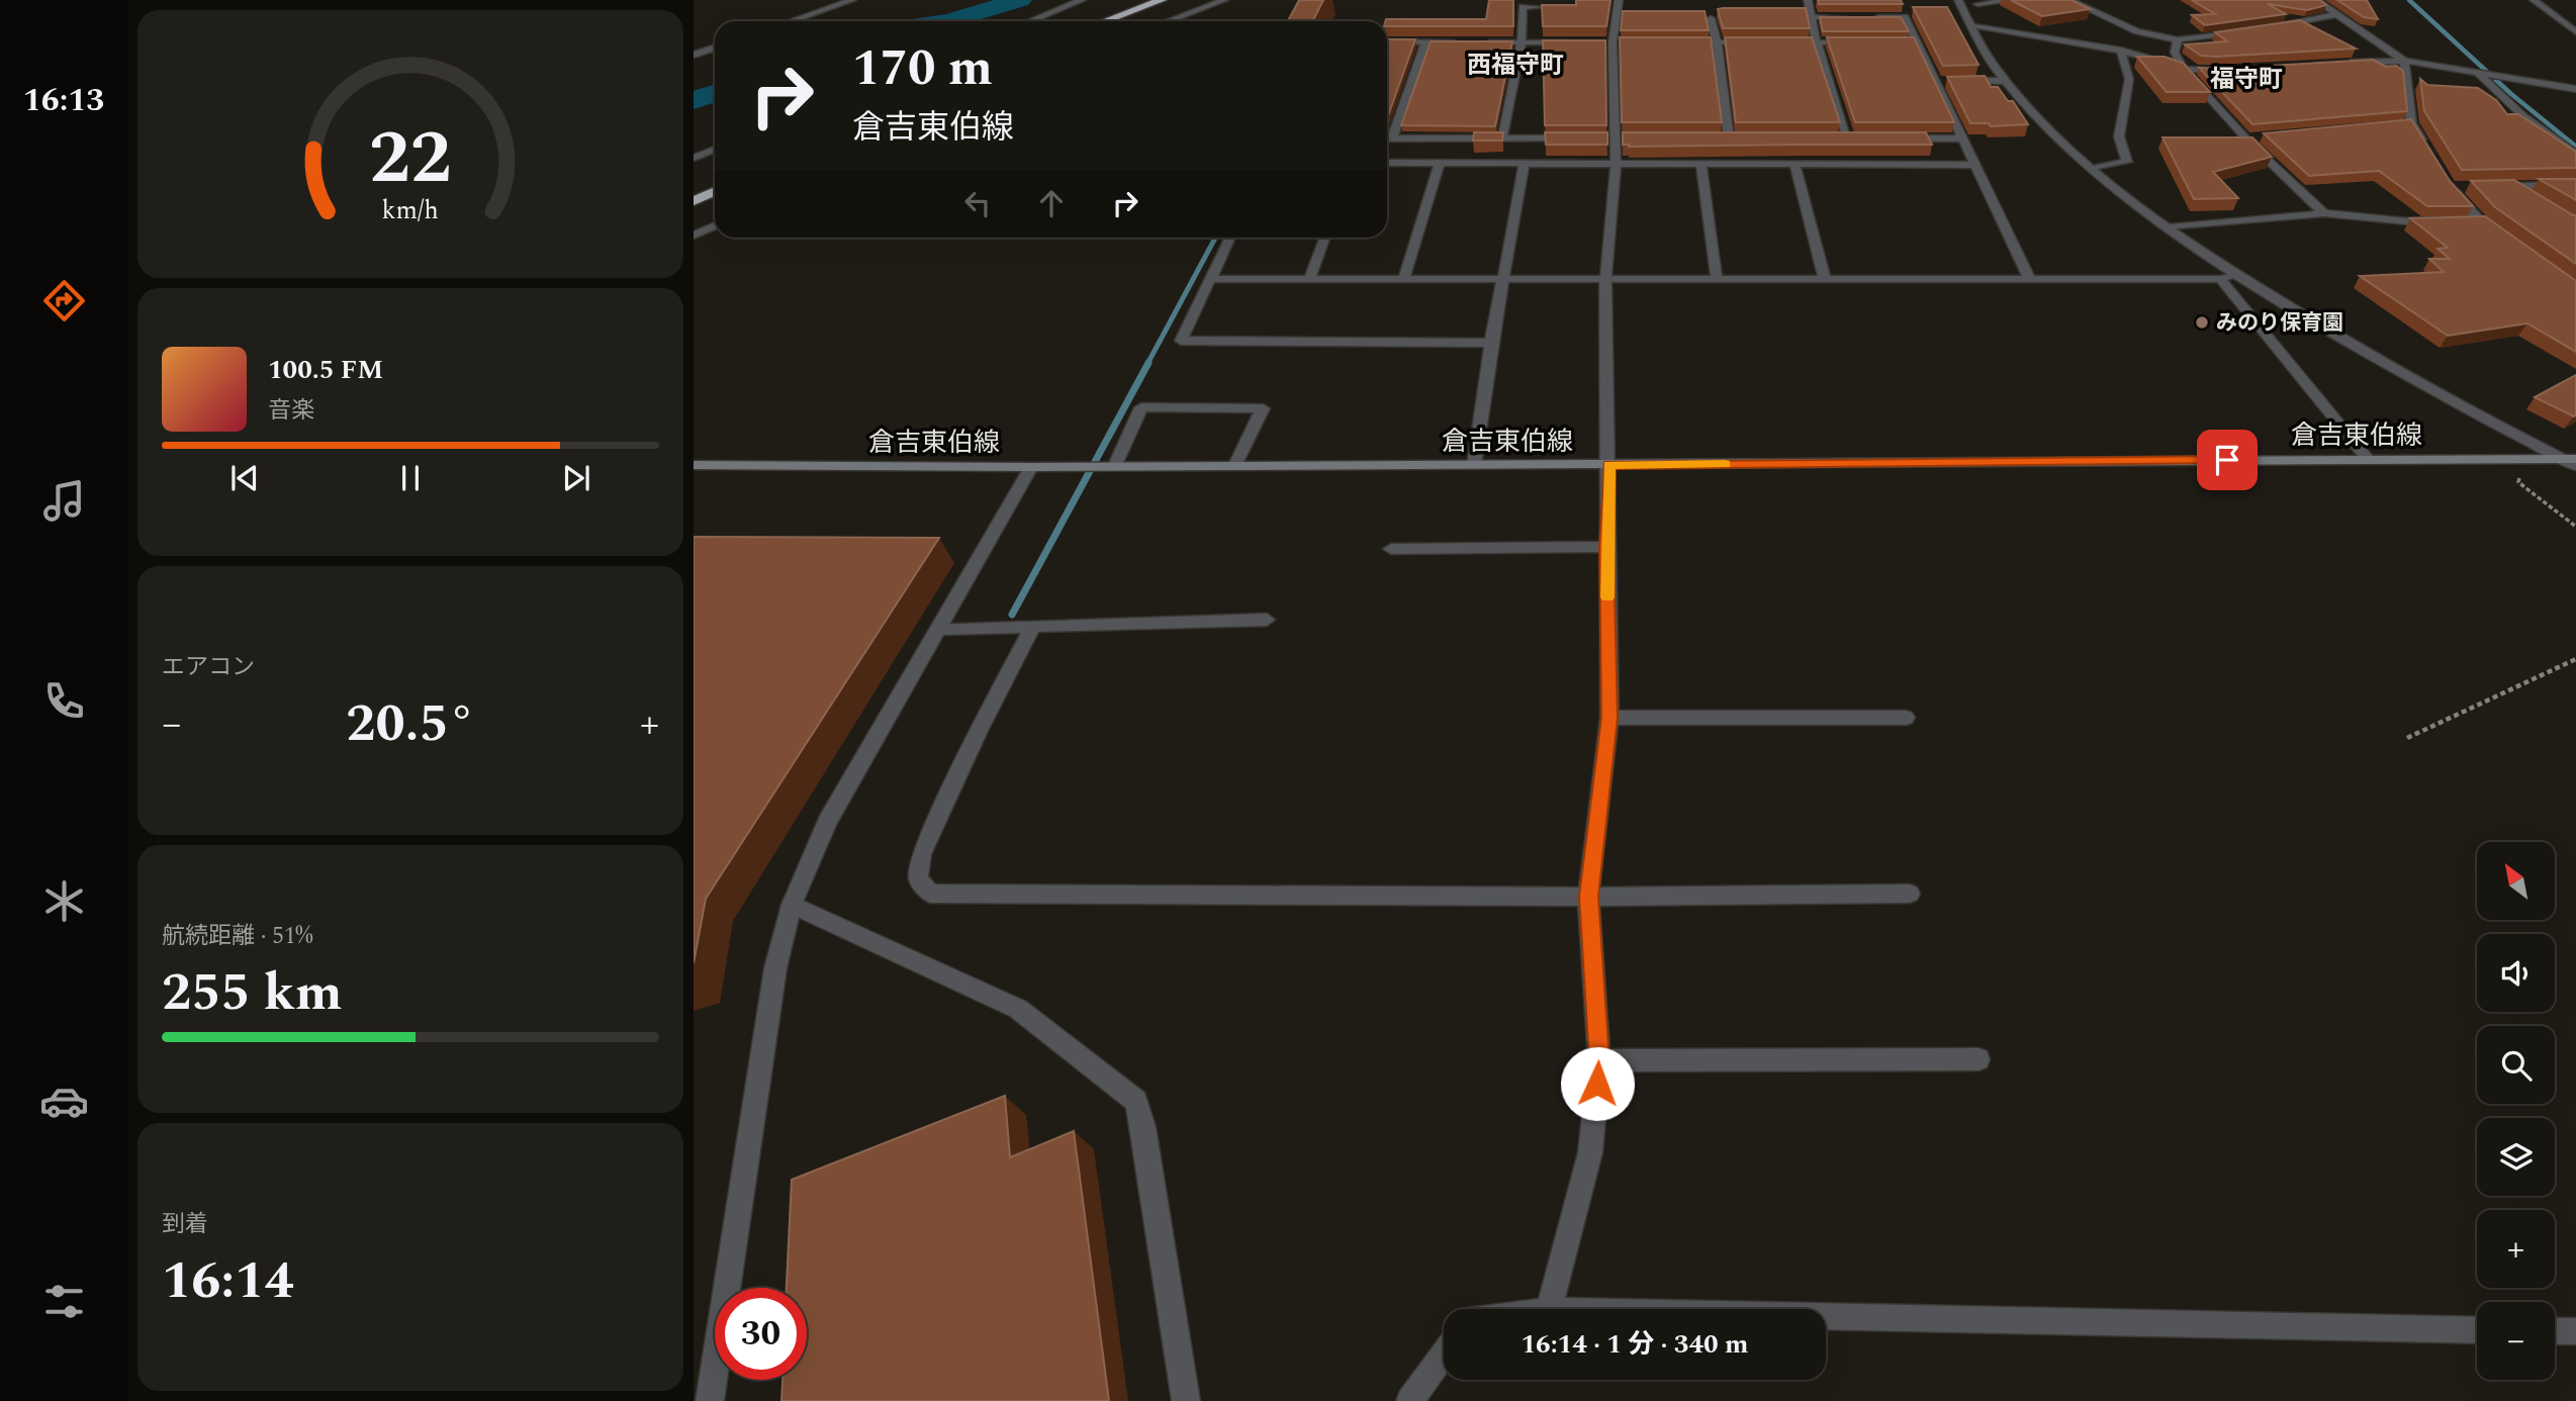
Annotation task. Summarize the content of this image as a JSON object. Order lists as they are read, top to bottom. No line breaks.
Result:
{"streets":{"main road":["倉吉東伯線"]},"districts":["西福守町","福守町"],"places":["みのり保育園"],"north":"top left","page":{"tabs":"16:13","turn":["170 m","倉吉東伯線"],"song":["100.5 FM","音楽"],"tile":["エアコン",["航続距離 · 51%","255 km"],["到着","16:14"]],"heat":["−","20.5°","+"],"map_buttons":["+","−"],"limit":"30","trip":"16:14 · 1 分 · 340 m","gauge":["22","km/h"]}}
